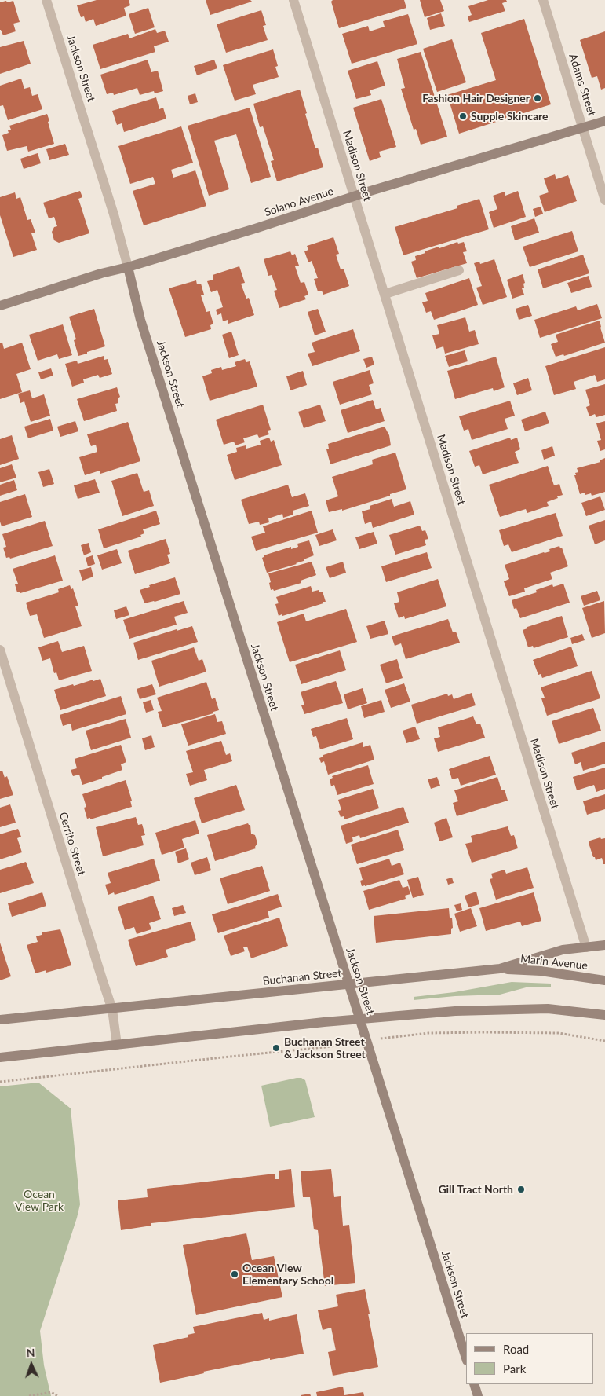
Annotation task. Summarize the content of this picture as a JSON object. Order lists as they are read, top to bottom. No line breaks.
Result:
{"streets":{"street":["Jackson Street","Adams Street","Madison Street","Solano Avenue","Cerrito Street","Marin Avenue","Buchanan Street"]},"crossings":[["Jackson Street","Solano Avenue"],["Jackson Street","Buchanan Street"],["Adams Street","Solano Avenue"],["Madison Street","Solano Avenue"],["Madison Street","Buchanan Street"],["Cerrito Street","Buchanan Street"],["Marin Avenue","Buchanan Street"]],"parks":["Ocean View Park"],"places":["Fashion Hair Designer","Supple Skincare","Buchanan Street & Jackson Street","Gill Tract North","Ocean View Elementary School"],"legend":["Road","Park"],"north":"top"}
